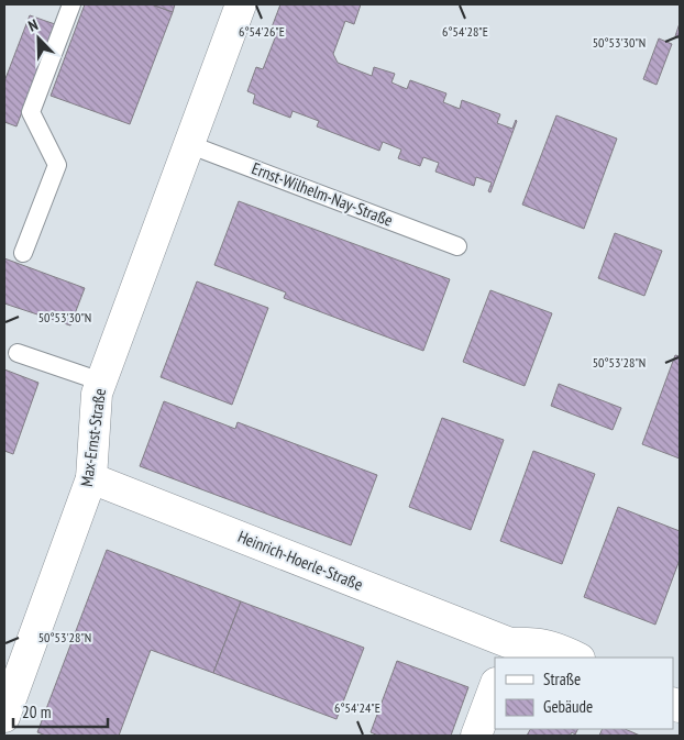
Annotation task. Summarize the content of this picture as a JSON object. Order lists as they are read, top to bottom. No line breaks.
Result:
{"streets":{"street":["Max-Ernst-Straße","Heinrich-Hoerle-Straße"],"lane":["Ernst-Wilhelm-Nay-Straße"]},"crossings":[["Ernst-Wilhelm-Nay-Straße","Max-Ernst-Straße"],["Max-Ernst-Straße","Heinrich-Hoerle-Straße"]],"legend":["Straße","Gebäude"],"scale_bar":"20 m","north":"top left","coordinates":["6°54'26\"E","6°54'28\"E","50°53'30\"N","50°53'28\"N","6°54'24\"E"]}
